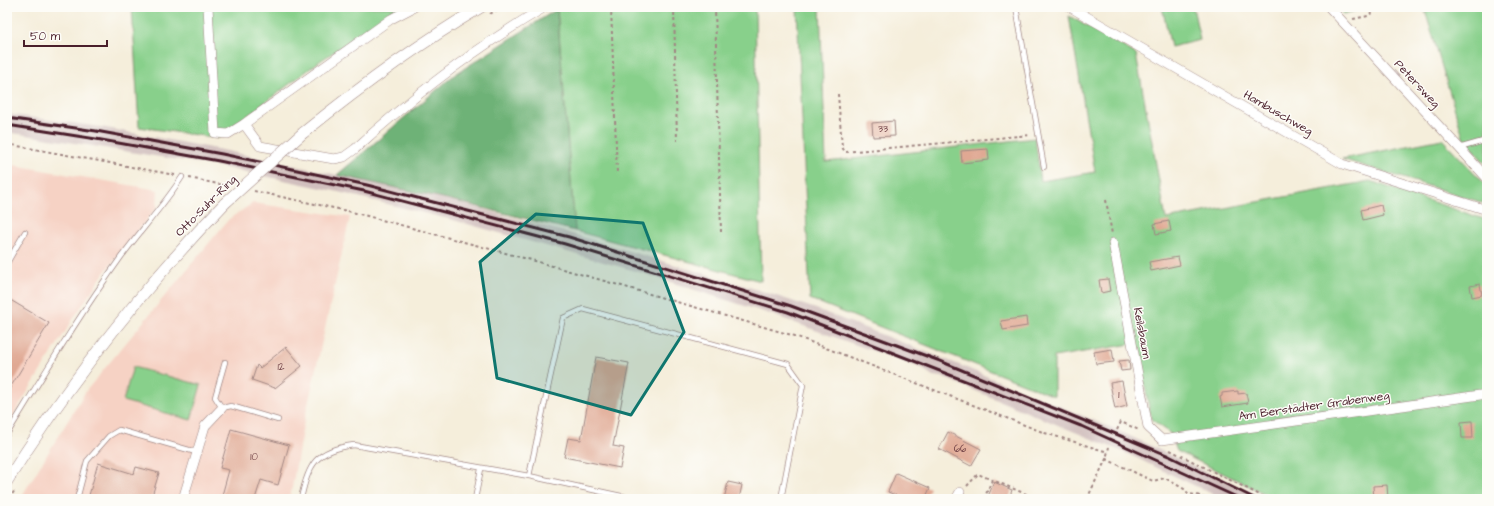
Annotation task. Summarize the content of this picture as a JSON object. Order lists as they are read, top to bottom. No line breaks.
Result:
{"streets":{"street":["Petersweg","Hambuschweg","Otto-Suhr-Ring","Keilsbaum","Am Berstädter Grabenweg"]},"crossings":[["Keilsbaum","Am Berstädter Grabenweg"]],"house_numbers":["33","12","1","66","10"],"scale_bar":"50 m"}
